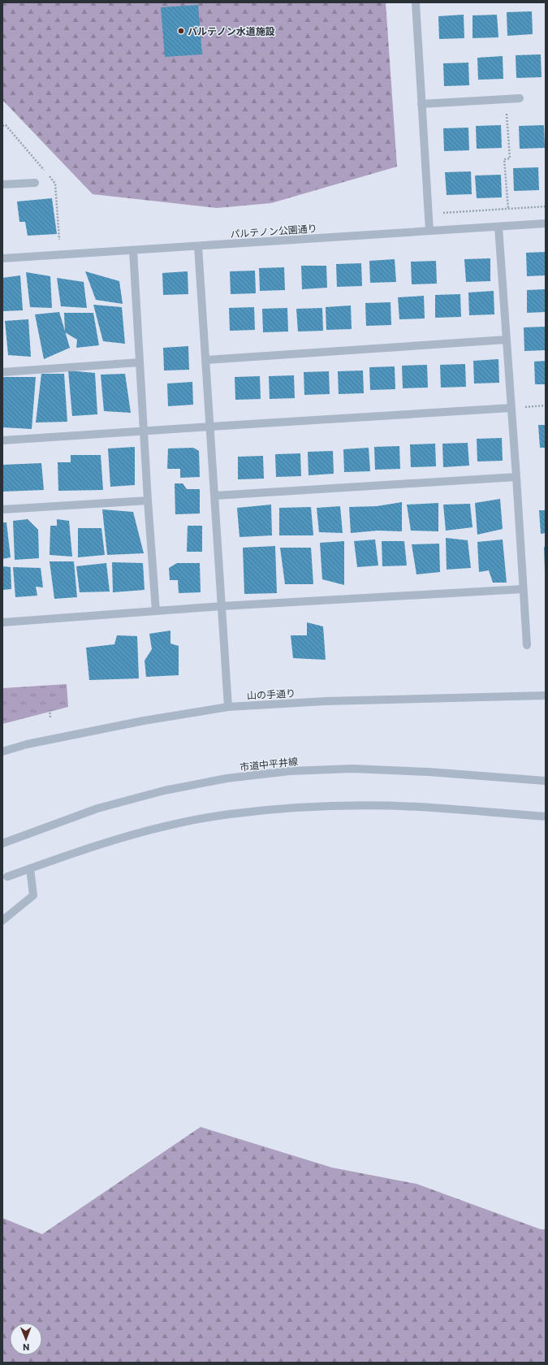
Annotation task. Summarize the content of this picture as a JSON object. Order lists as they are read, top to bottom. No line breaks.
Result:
{"streets":{"street":["パルテノン公園通り","山の手通り","市道中平井線"]},"places":["パルテノン水道施設"],"north":"bottom"}
